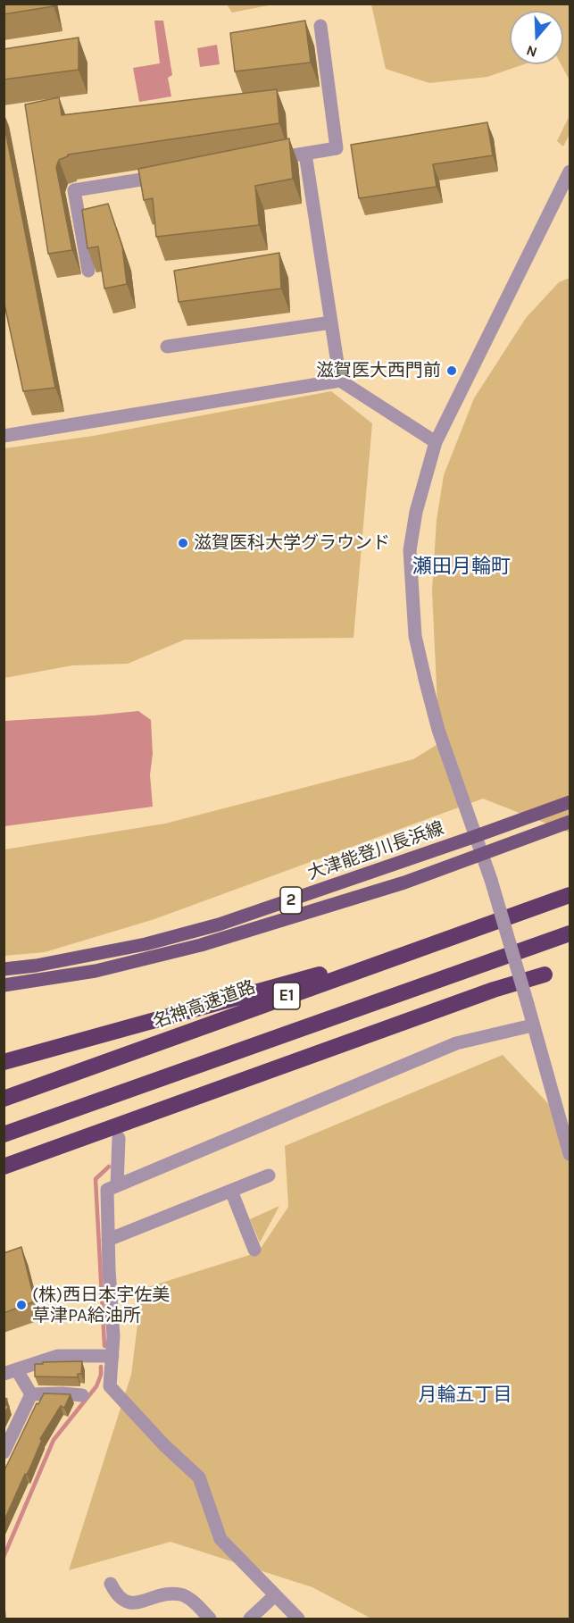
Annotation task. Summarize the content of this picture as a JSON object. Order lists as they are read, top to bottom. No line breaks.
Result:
{"streets":{"highway":["E1","名神高速道路"],"main road":["大津能登川長浜線","2"]},"districts":["瀬田月輪町","月輪五丁目"],"places":["滋賀医大西門前","滋賀医科大学グラウンド","(株)西日本宇佐美 草津PA給油所"],"north":"bottom"}
